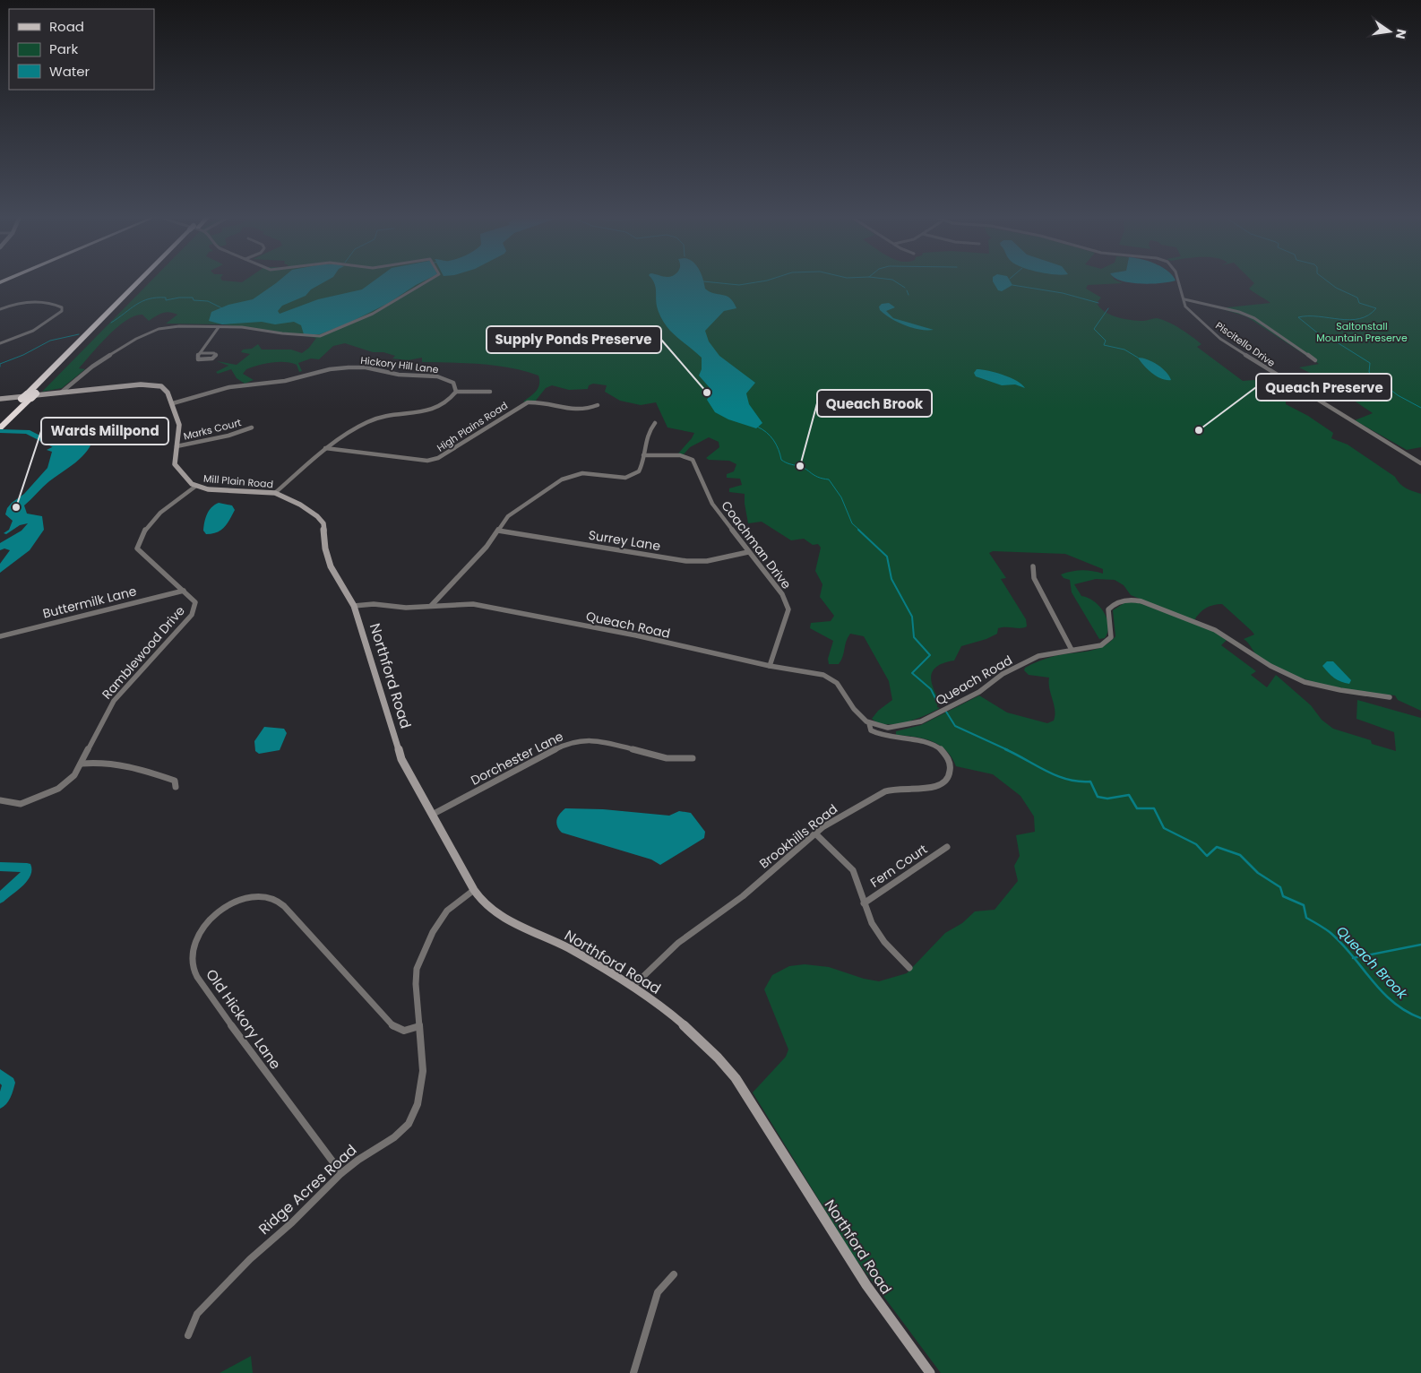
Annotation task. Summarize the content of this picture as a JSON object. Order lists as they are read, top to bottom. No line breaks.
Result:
{"streets":{"street":["Piscitello Drive","Hickory Hill Lane","High Plains Road","Marks Court","Mill Plain Road","Surrey Lane","Coachman Drive","Buttermilk Lane","Queach Road","Ramblewood Drive","Northford Road","Dorchester Lane","Brookhills Road","Fern Court","Old Hickory Lane","Ridge Acres Road"]},"crossings":[["Hickory Hill Lane","Mill Plain Road"],["Marks Court","Mill Plain Road"],["Mill Plain Road","Queach Road"],["Mill Plain Road","Ramblewood Drive"],["Mill Plain Road","Northford Road"],["Surrey Lane","Coachman Drive"],["Coachman Drive","Queach Road"],["Buttermilk Lane","Ramblewood Drive"],["Queach Road","Northford Road"],["Queach Road","Brookhills Road"],["Northford Road","Dorchester Lane"],["Northford Road","Brookhills Road"],["Northford Road","Ridge Acres Road"],["Old Hickory Lane","Ridge Acres Road"]],"water":["Queach Brook"],"parks":["Saltonstall Mountain Preserve"],"places":["Supply Ponds Preserve","Queach Preserve","Queach Brook","Wards Millpond"],"legend":["Road","Park","Water"],"north":"right"}
